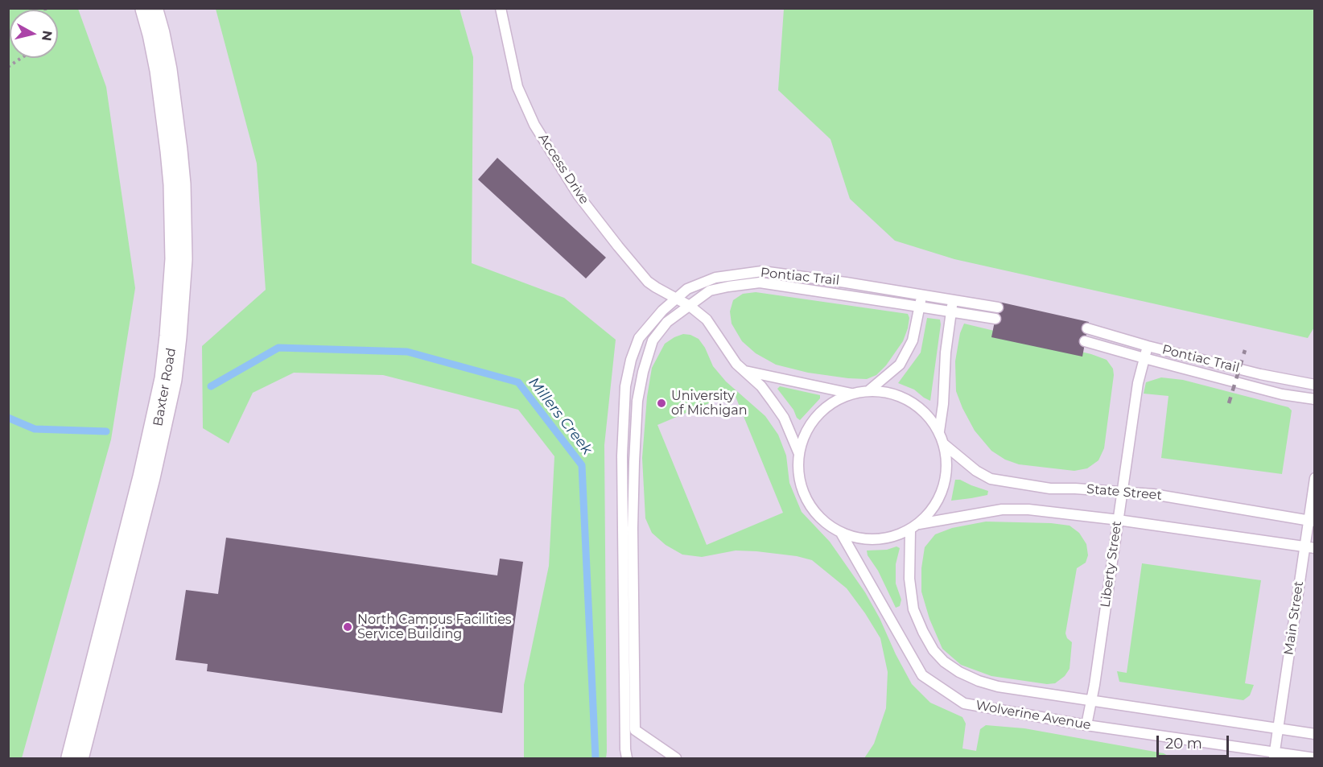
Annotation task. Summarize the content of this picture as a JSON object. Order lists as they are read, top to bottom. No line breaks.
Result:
{"streets":{"street":["Baxter Road"],"lane":["Access Drive","Pontiac Trail","State Street","Liberty Street","Main Street","Wolverine Avenue"]},"crossings":[["Access Drive","Pontiac Trail"],["Pontiac Trail","Liberty Street"],["State Street","Liberty Street"],["State Street","Main Street"],["State Street","Wolverine Avenue"],["Liberty Street","Wolverine Avenue"],["Main Street","Wolverine Avenue"]],"water":["Millers Creek"],"places":["University of Michigan","North Campus Facilities Service Building"],"scale_bar":"20 m","north":"right"}
